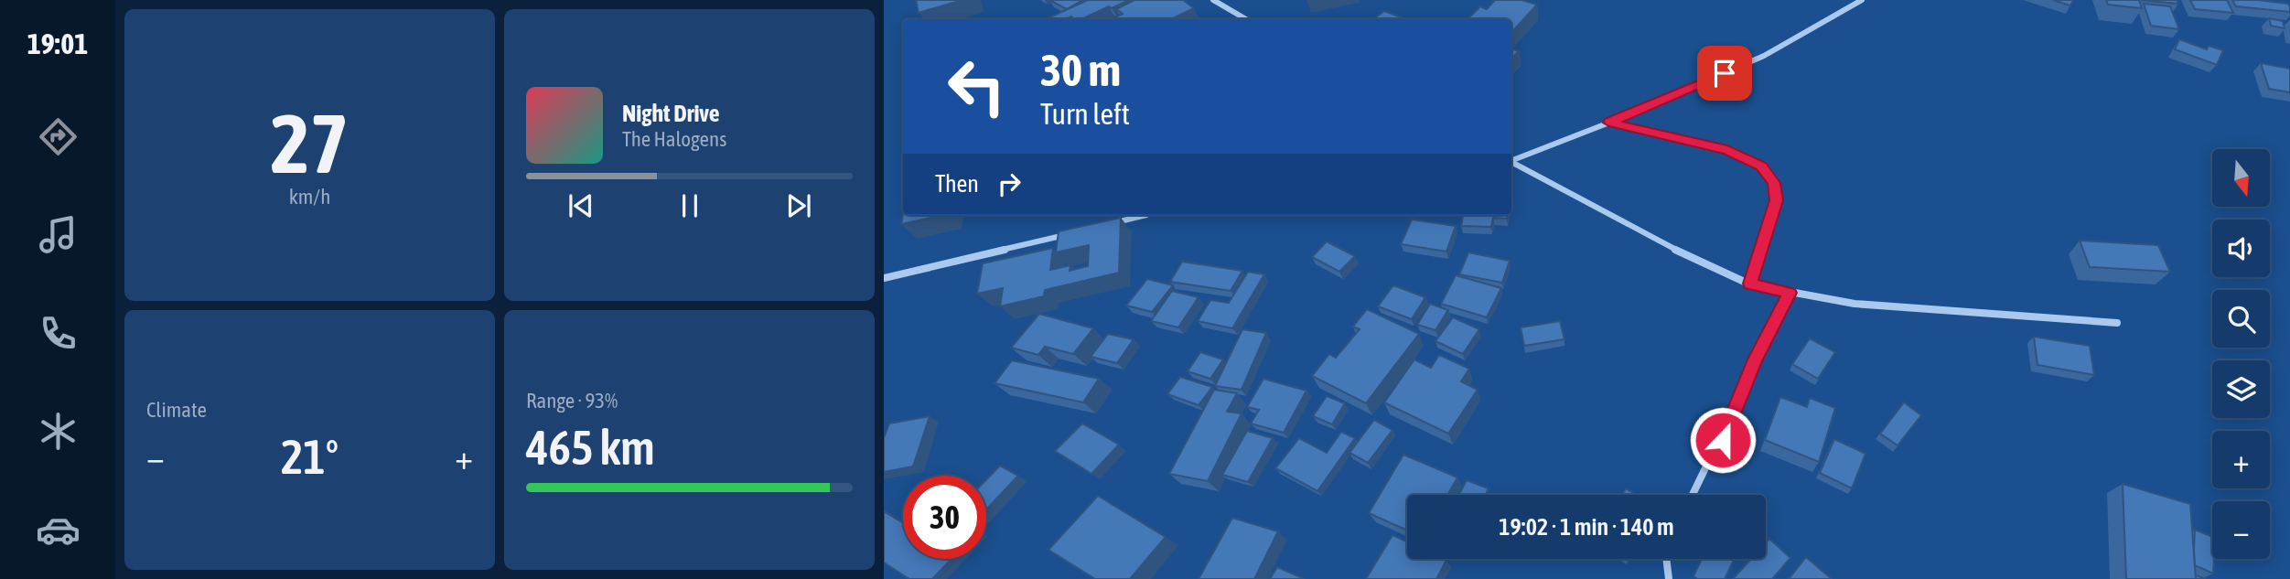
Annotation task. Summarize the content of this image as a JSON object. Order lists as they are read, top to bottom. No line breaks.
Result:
{"north":"bottom","page":{"tabs":"19:01","tile":[["27","km/h"],"Climate",["Range · 93%","465 km"]],"turn":["30 m","Turn left"],"song":["Night Drive","The Halogens"],"map_buttons":["+","−"],"then":"Then","heat":["−","21°","+"],"limit":"30","trip":"19:02 · 1 min · 140 m"}}
